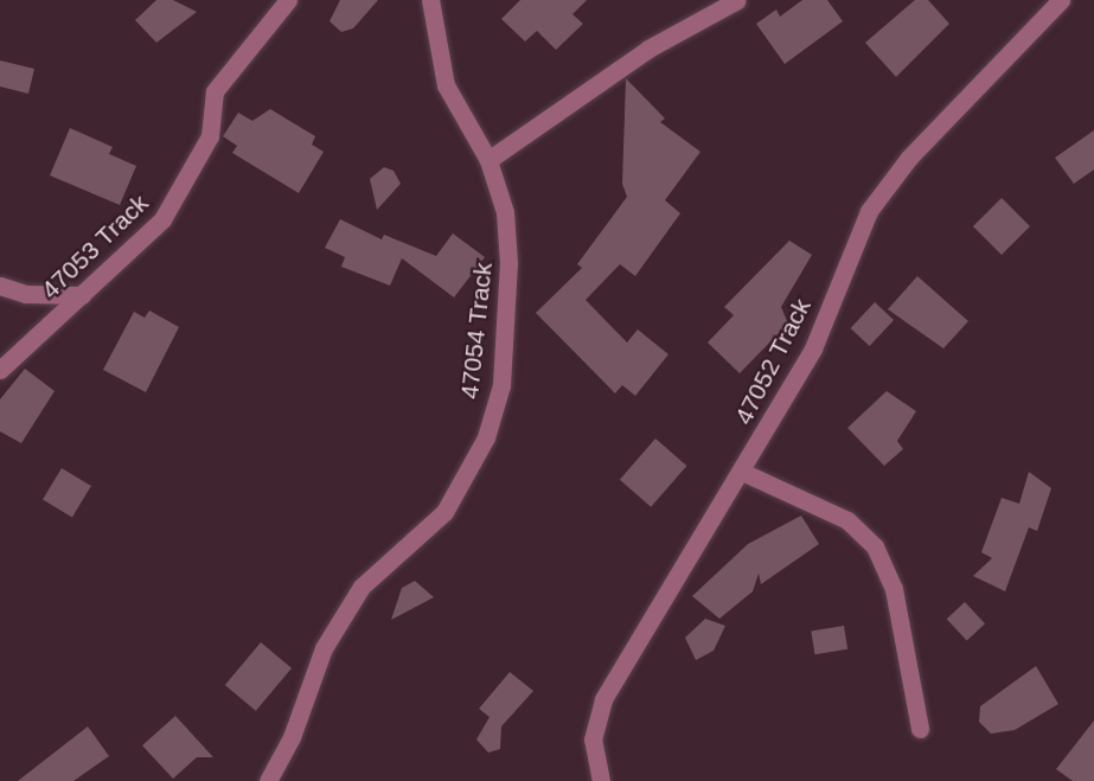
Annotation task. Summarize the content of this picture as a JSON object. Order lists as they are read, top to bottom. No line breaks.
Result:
{"streets":{"street":["47053 Track","47054 Track","47052 Track"]}}
